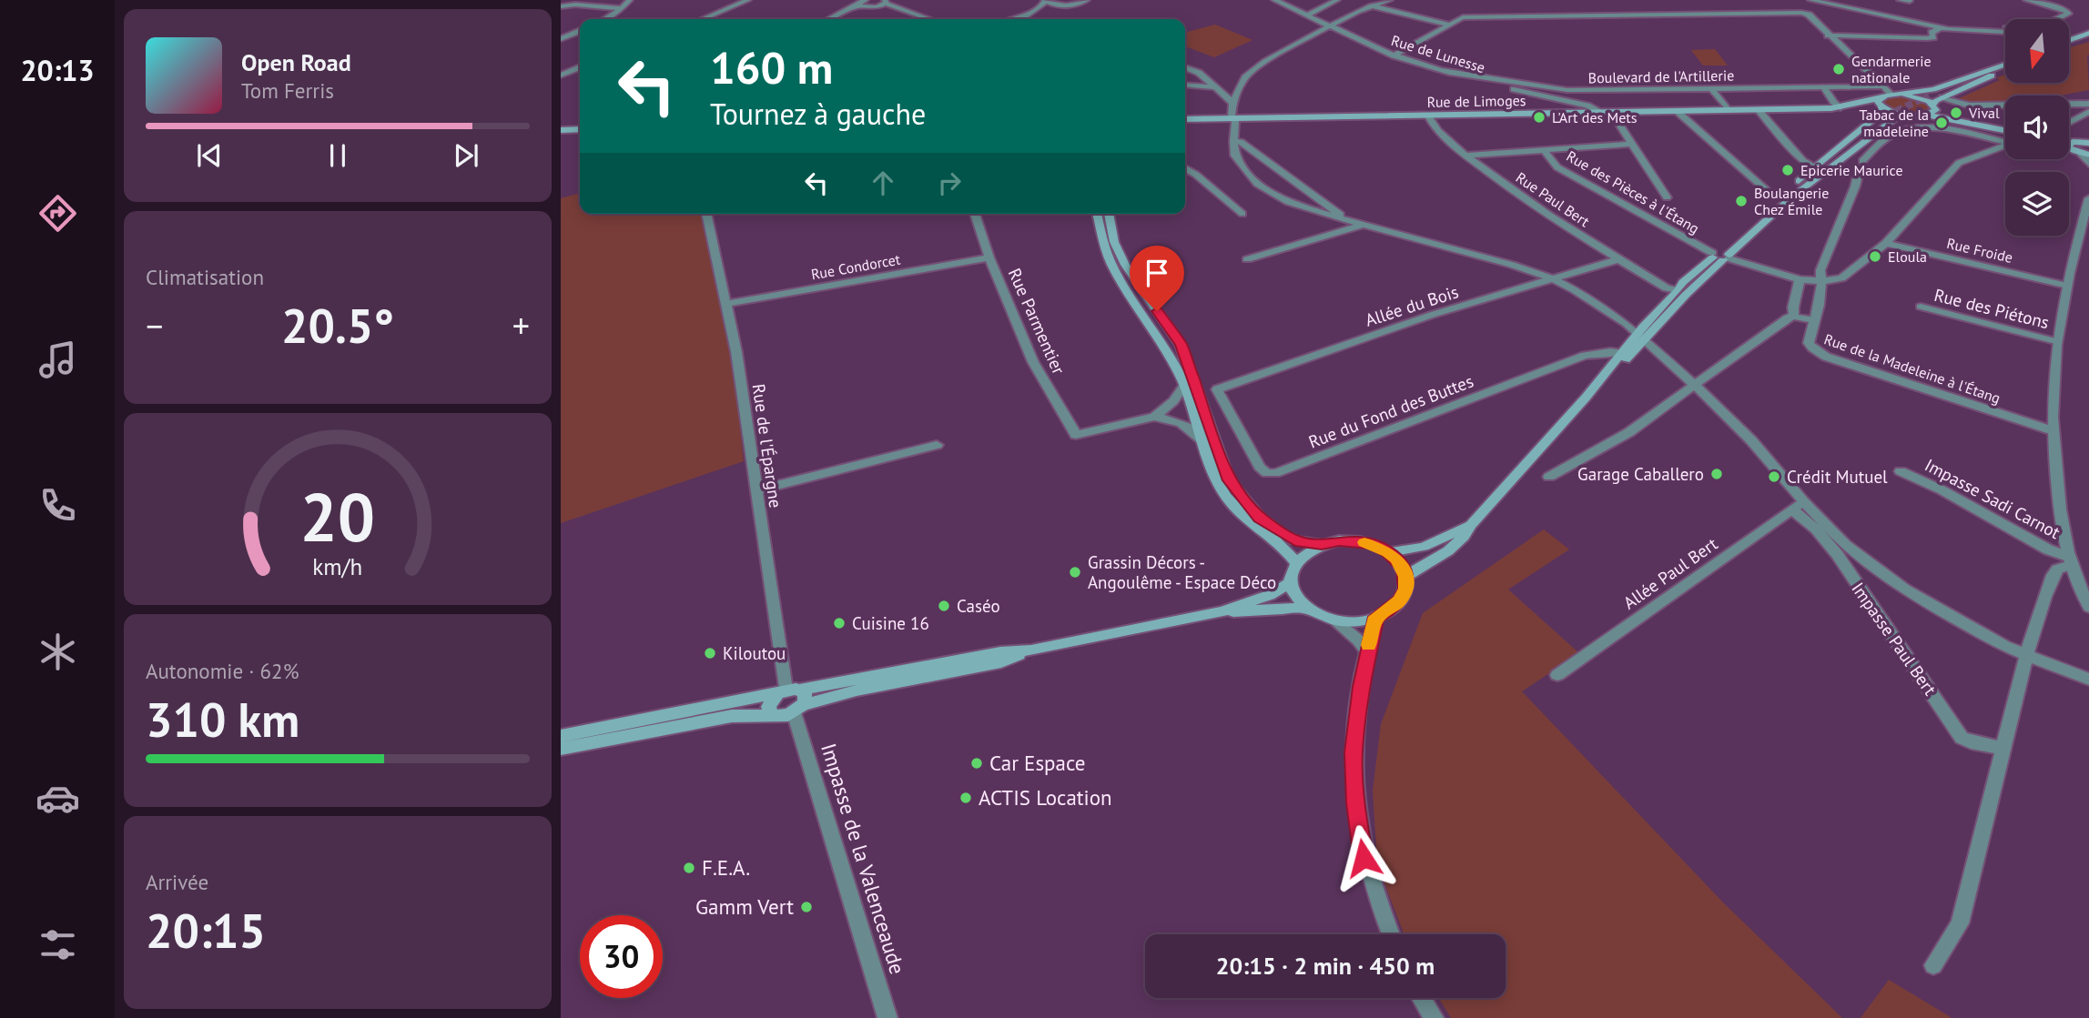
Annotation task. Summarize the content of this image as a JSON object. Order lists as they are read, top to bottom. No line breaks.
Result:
{"streets":{"main road":["Rue de Limoges"],"street":["Rue de Lunesse","Boulevard de l'Artillerie","Rue des Pièces à l'Étang","Rue Paul Bert","Rue Froide","Rue Condorcet","Allée du Bois","Rue des Piétons","Rue Parmentier","Rue de la Madeleine à l'Étang","Rue du Fond des Buttes","Rue de l'Épargne","Impasse Sadi Carnot","Allée Paul Bert","Impasse Paul Bert","Impasse de la Valenceaude"]},"crossings":[["Rue de Lunesse","Boulevard de l'Artillerie"],["Rue de Lunesse","Rue de Limoges"],["Rue de Limoges","Rue Paul Bert"],["Rue des Pièces à l'Étang","Rue de la Madeleine à l'Étang"],["Rue Paul Bert","Allée du Bois"],["Rue Condorcet","Rue Parmentier"],["Rue Condorcet","Rue de l'Épargne"],["Allée du Bois","Rue du Fond des Buttes"],["Rue de l'Épargne","Impasse de la Valenceaude"],["Allée Paul Bert","Impasse Paul Bert"]],"places":["Gendarmerie nationale","Vival","L'Art des Mets","Tabac de la madeleine","Epicerie Maurice","Boulangerie Chez Émile","Eloula","Garage Caballero","Crédit Mutuel","Grassin Décors - Angoulême - Espace Déco","Caséo","Cuisine 16","Kiloutou","Car Espace","ACTIS Location","F.E.A.","Gamm Vert"],"north":"bottom","page":{"tabs":"20:13","turn":["160 m","Tournez à gauche"],"song":["Open Road","Tom Ferris"],"tile":["Climatisation",["Autonomie · 62%","310 km"],["Arrivée","20:15"]],"heat":["−","20.5°","+"],"limit":"30","trip":"20:15 · 2 min · 450 m","gauge":["20","km/h"]}}
